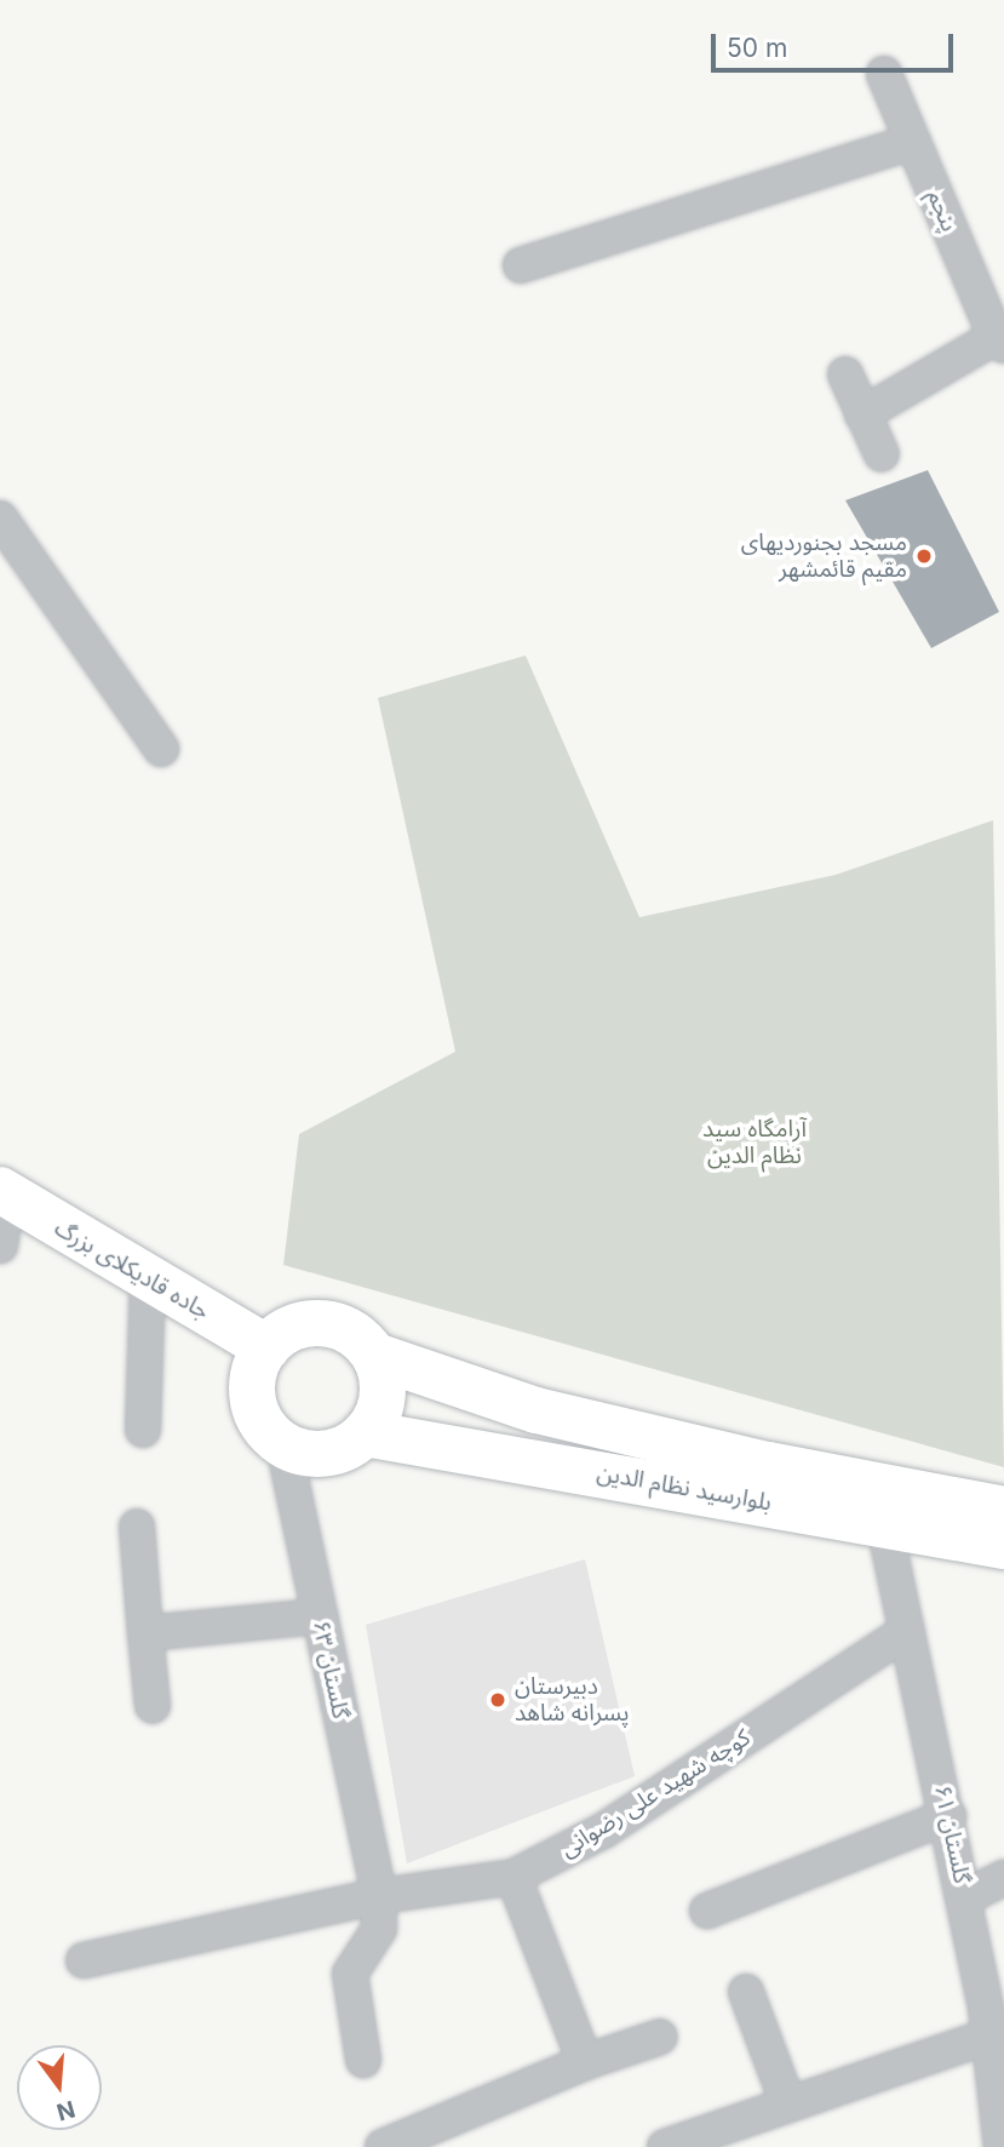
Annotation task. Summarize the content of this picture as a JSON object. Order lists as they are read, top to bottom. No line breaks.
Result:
{"streets":{"main road":["جاده قادیکلای بزرگ","بلوارسید نظام الدین"],"street":["پنجم","گلستان ۶۳","کوچه شهید علی رضوانی","گلستان ۶۱"]},"crossings":[["جاده قادیکلای بزرگ","بلوارسید نظام الدین"],["جاده قادیکلای بزرگ","گلستان ۶۳"],["بلوارسید نظام الدین","گلستان ۶۳"],["بلوارسید نظام الدین","گلستان ۶۱"],["گلستان ۶۳","کوچه شهید علی رضوانی"],["کوچه شهید علی رضوانی","گلستان ۶۱"]],"parks":["آرامگاه سید نظام الدین"],"places":["مسجد بجنوردیهای مقیم قائمشهر","دبیرستان پسرانه شاهد"],"scale_bar":"50 m","north":"bottom"}
